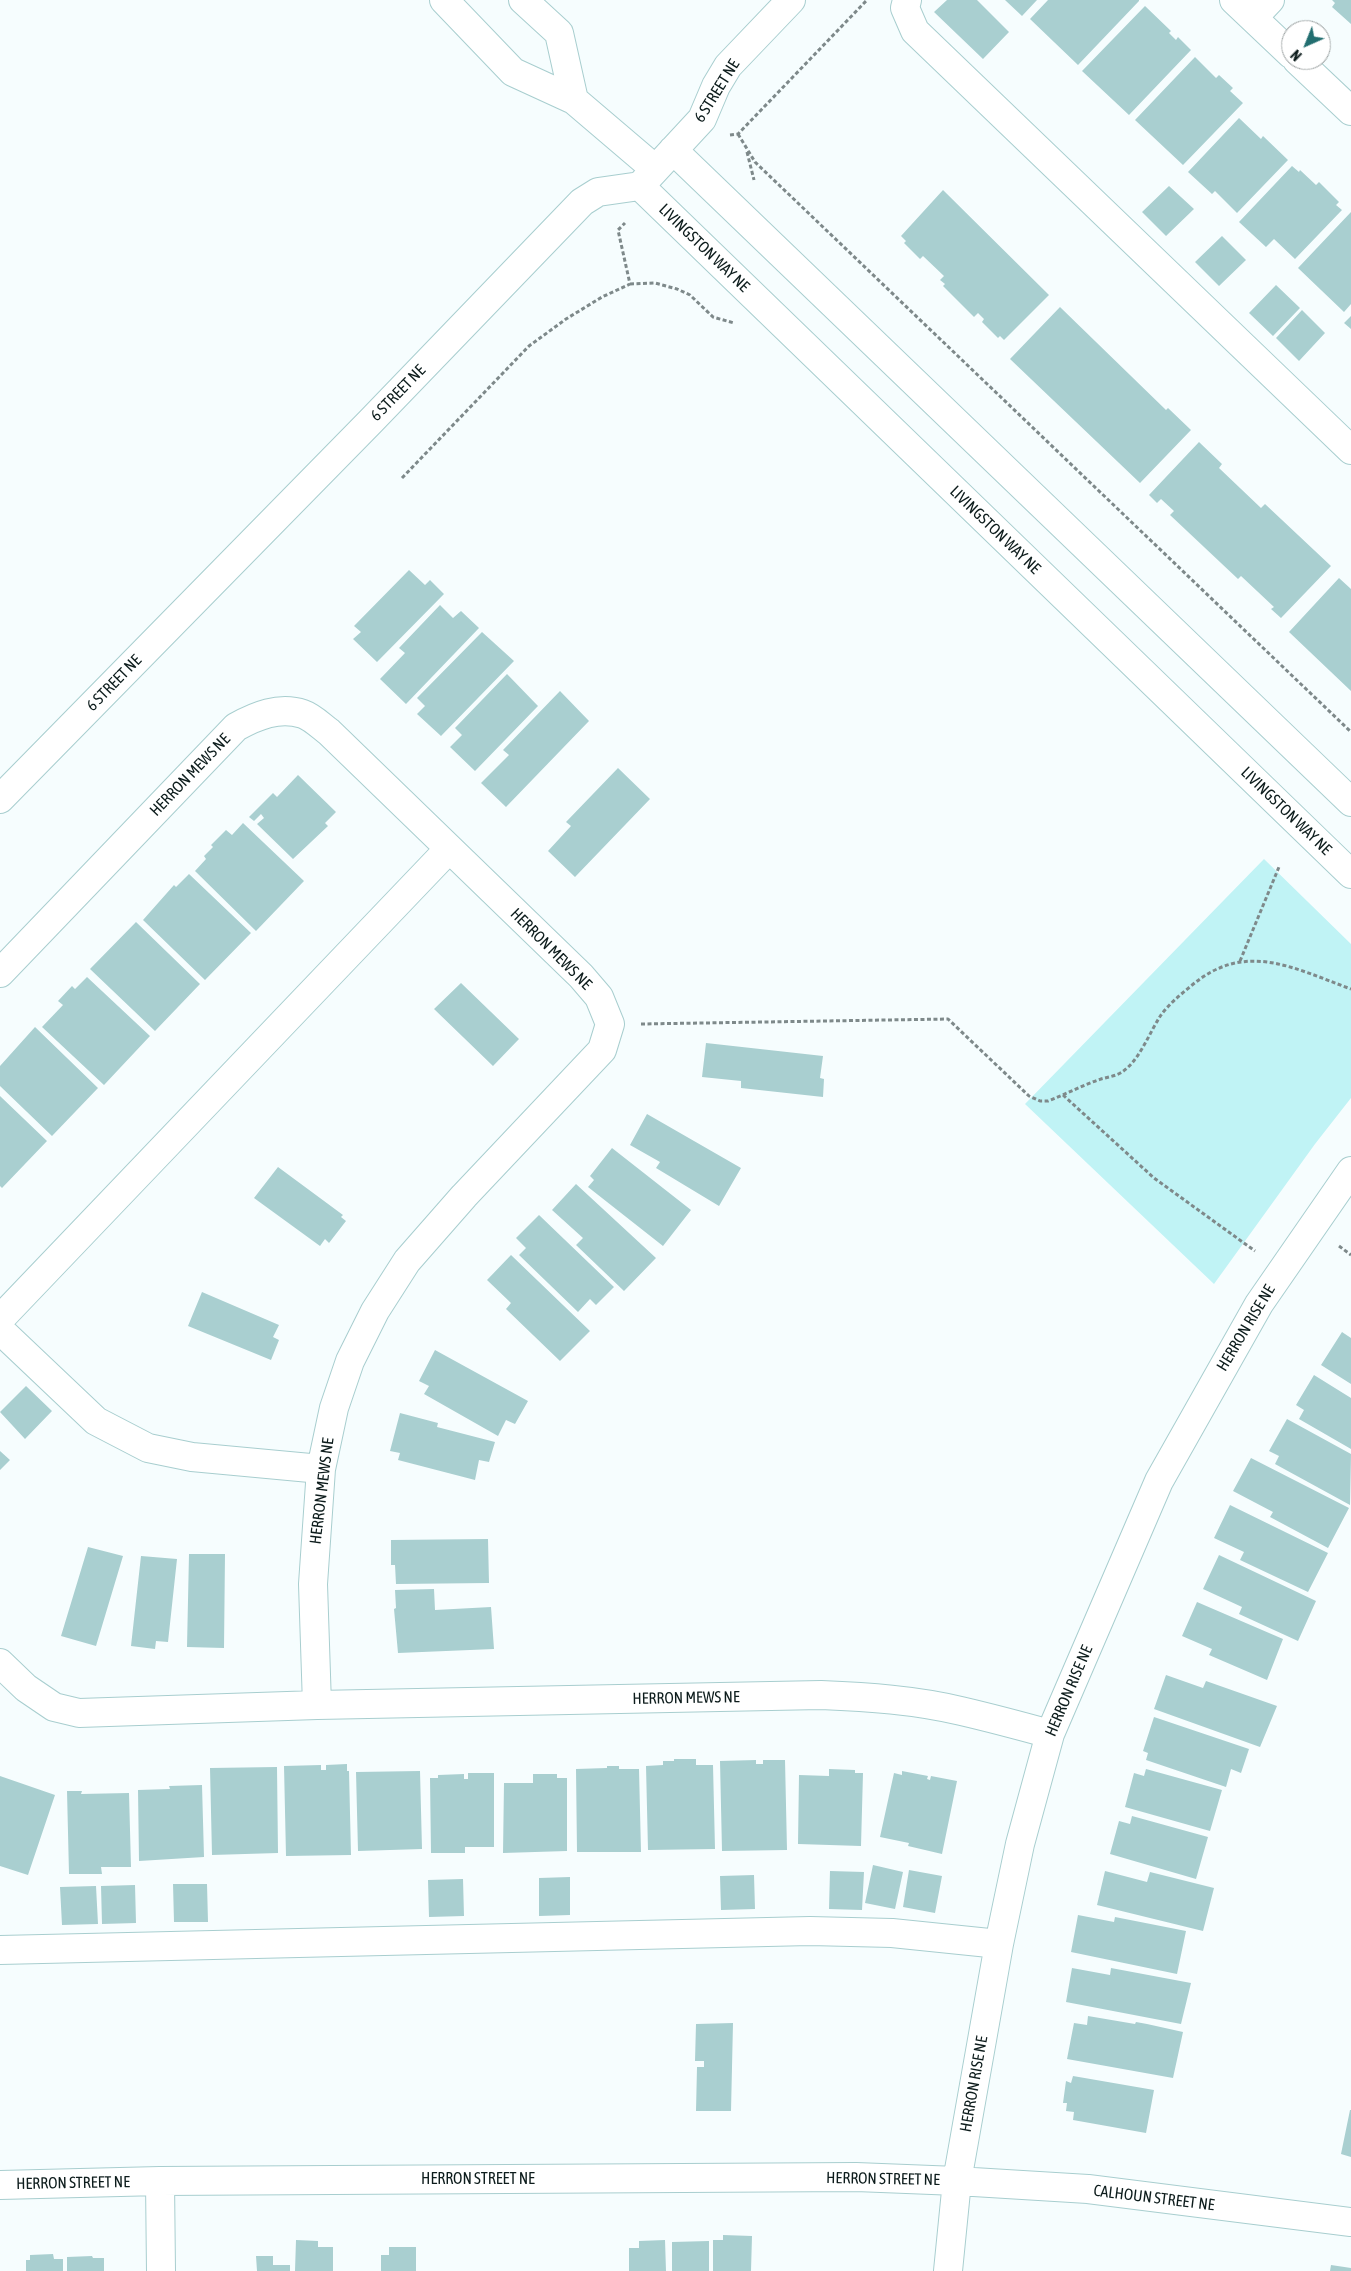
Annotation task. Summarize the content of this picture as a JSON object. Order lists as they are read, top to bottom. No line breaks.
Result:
{"streets":{"street":["6 STREET NE","LIVINGSTON WAY NE","HERRON MEWS NE","HERRON RISE NE","HERRON STREET NE","CALHOUN STREET NE"]},"crossings":[["6 STREET NE","LIVINGSTON WAY NE"],["HERRON MEWS NE","HERRON RISE NE"],["HERRON RISE NE","HERRON STREET NE"],["HERRON RISE NE","CALHOUN STREET NE"],["HERRON STREET NE","CALHOUN STREET NE"]],"north":"bottom left"}
